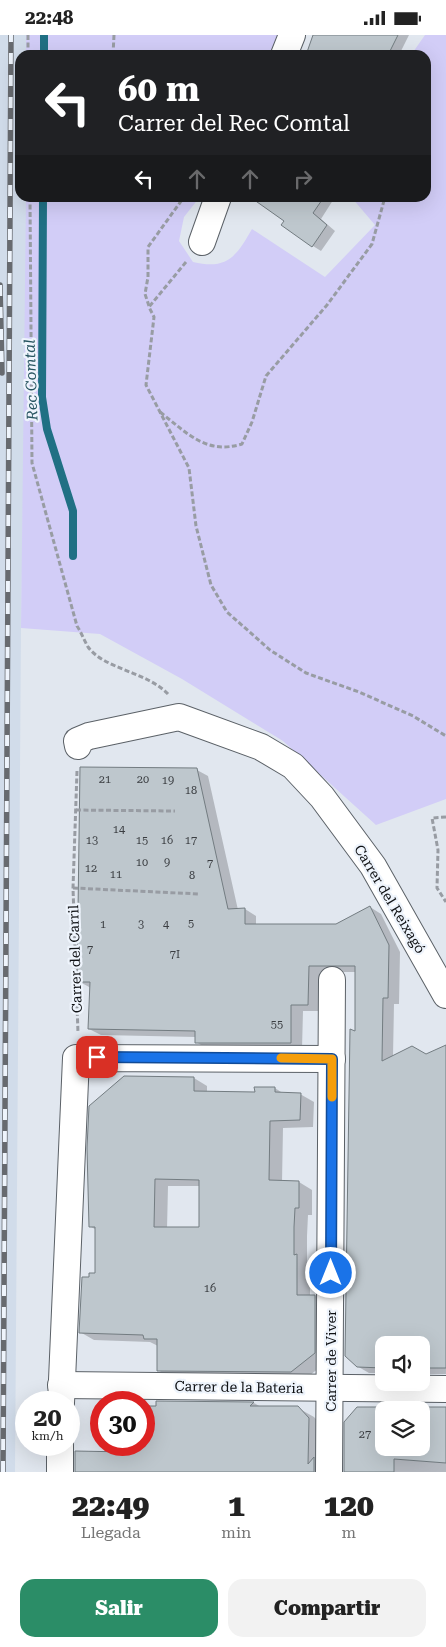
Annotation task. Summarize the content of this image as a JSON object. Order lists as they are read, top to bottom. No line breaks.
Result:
{"streets":{"street":["Carrer del Reixagó","Carrer de Viver","Carrer de la Bateria"],"path":["Carrer del Carril"]},"crossings":[["Carrer de Viver","Carrer de la Bateria"]],"water":["Rec Comtal"],"house_numbers":["21","20","19","18","14","13","15","16","17","10","9","7","12","11","8","5","1","3","4","7","7I","55","16","27"],"page":{"status":"22:48","turn":["60 m","Carrer del Rec Comtal"],"speed":"20 km/h","limit":"30","eta":["22:49","Llegada","1","min","120","m"],"buttons":["Salir","Compartir"]}}
